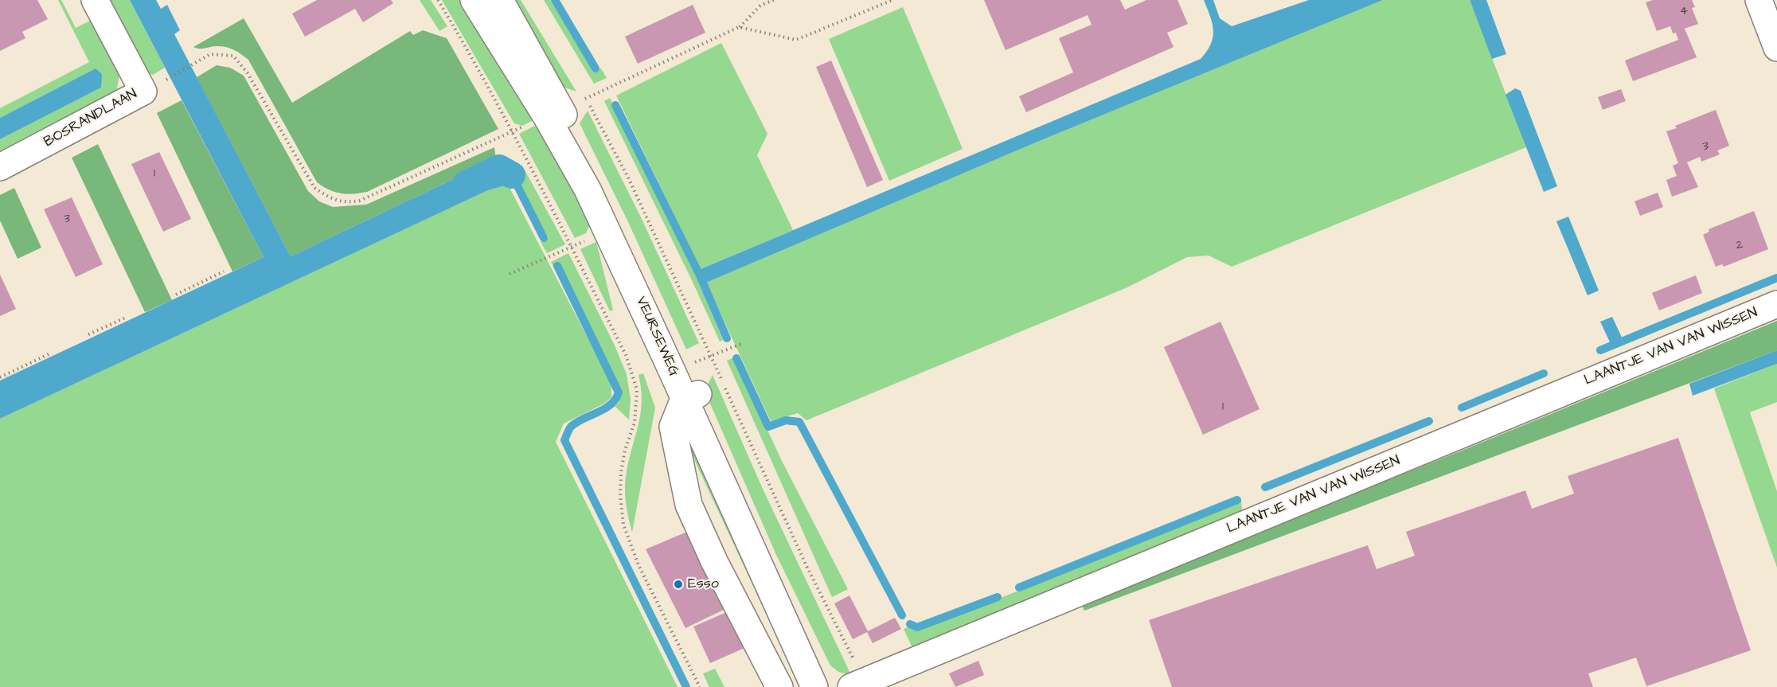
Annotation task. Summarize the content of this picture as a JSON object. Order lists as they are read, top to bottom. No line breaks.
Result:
{"streets":{"main road":["BOSRANDLAAN","VEURSEWEG","LAANTJE VAN VAN WISSEN"]},"places":["Esso"],"house_numbers":["4","3","1","3","2","1"]}
